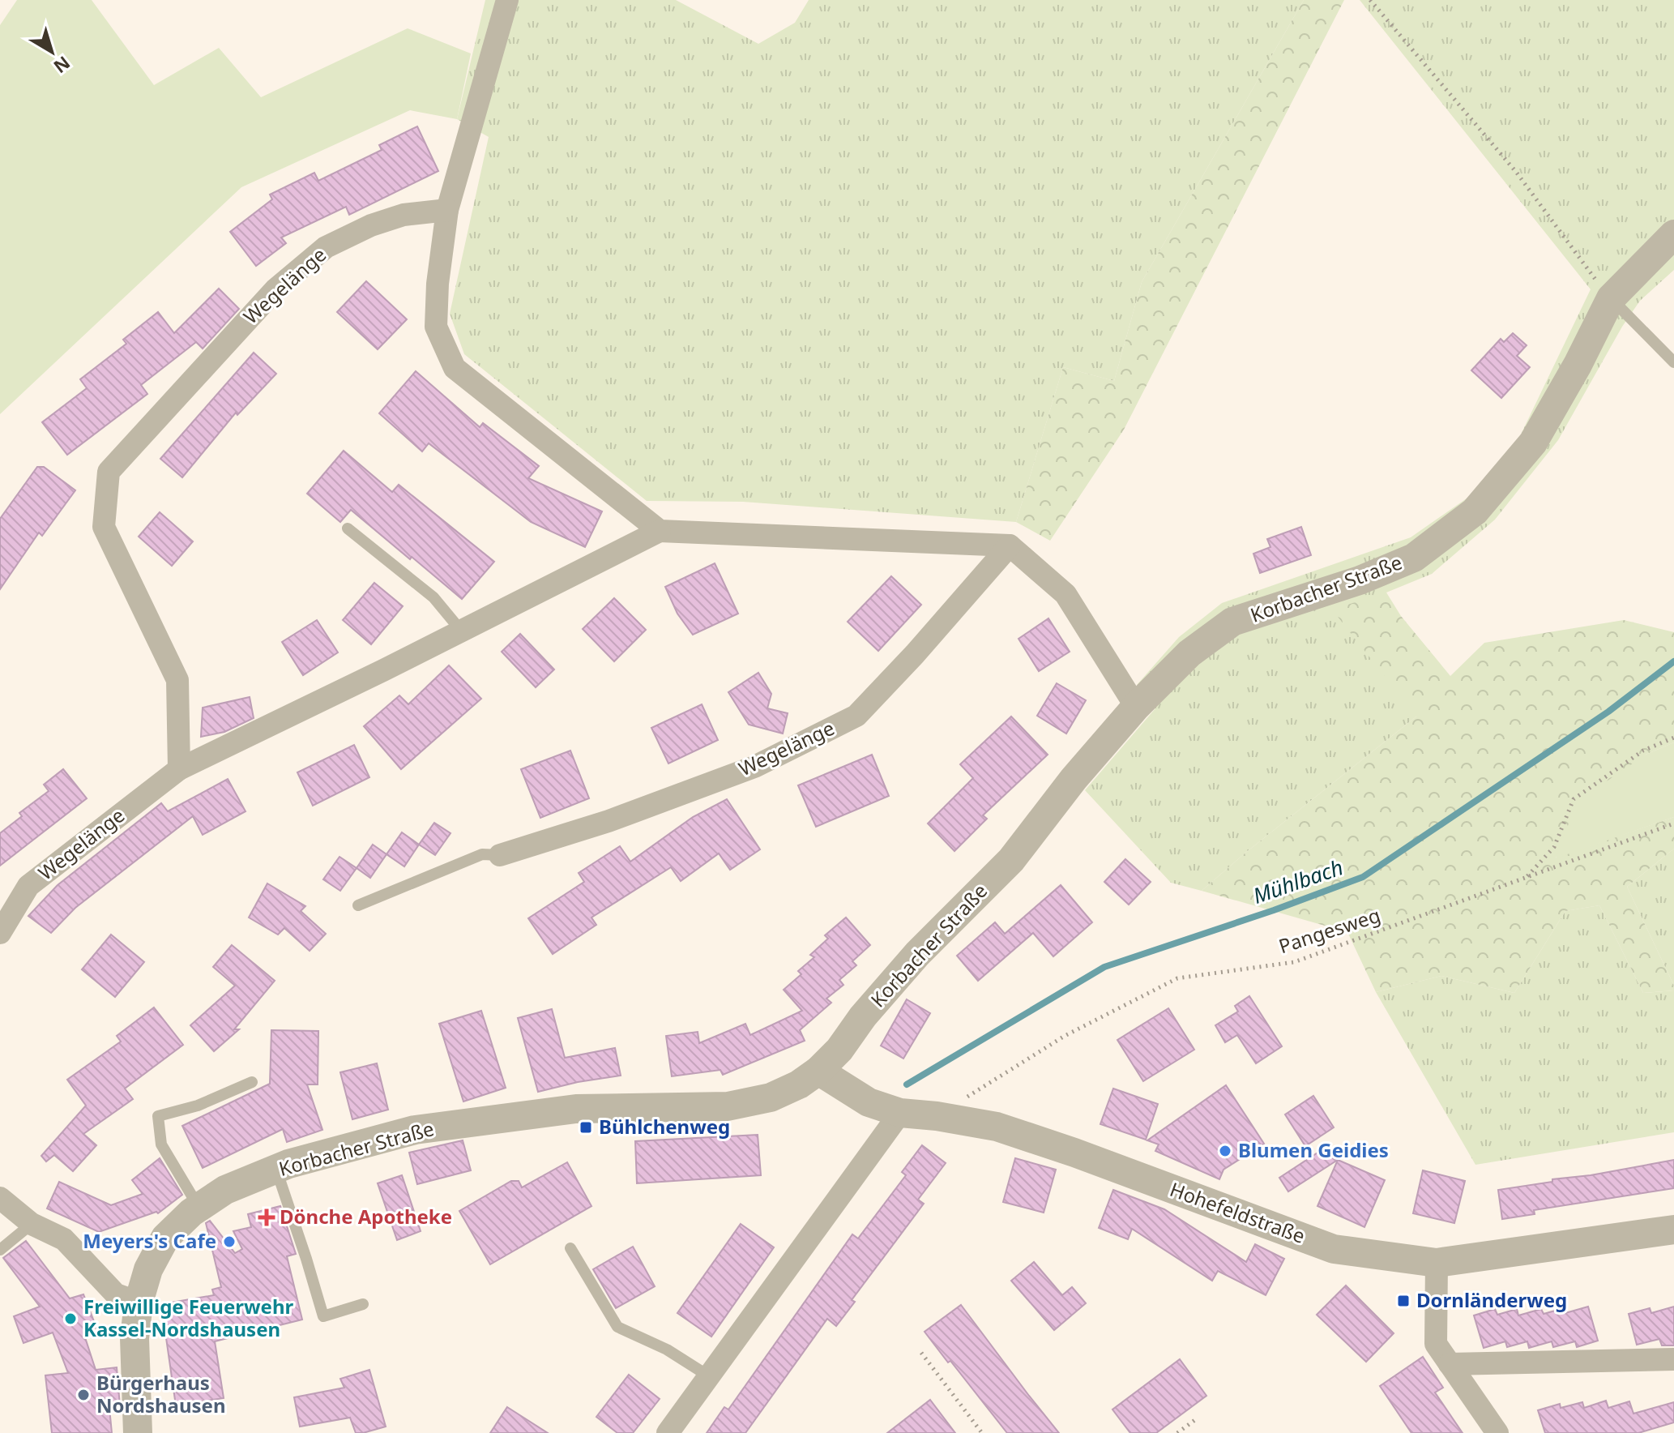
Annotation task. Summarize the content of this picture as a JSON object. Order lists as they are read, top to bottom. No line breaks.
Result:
{"streets":{"street":["Wegelänge","Korbacher Straße","Hohefeldstraße"],"path":["Pangesweg"]},"crossings":[["Korbacher Straße","Hohefeldstraße"],["Pangesweg","Hohefeldstraße"]],"water":["Mühlbach"],"places":{"transit":["Bühlchenweg","Dornländerweg"],"other":["Blumen Geidies","Meyers's Cafe","Freiwillige Feuerwehr Kassel-Nordshausen","Bürgerhaus Nordshausen"],"health":["Dönche Apotheke"]},"north":"bottom right"}
